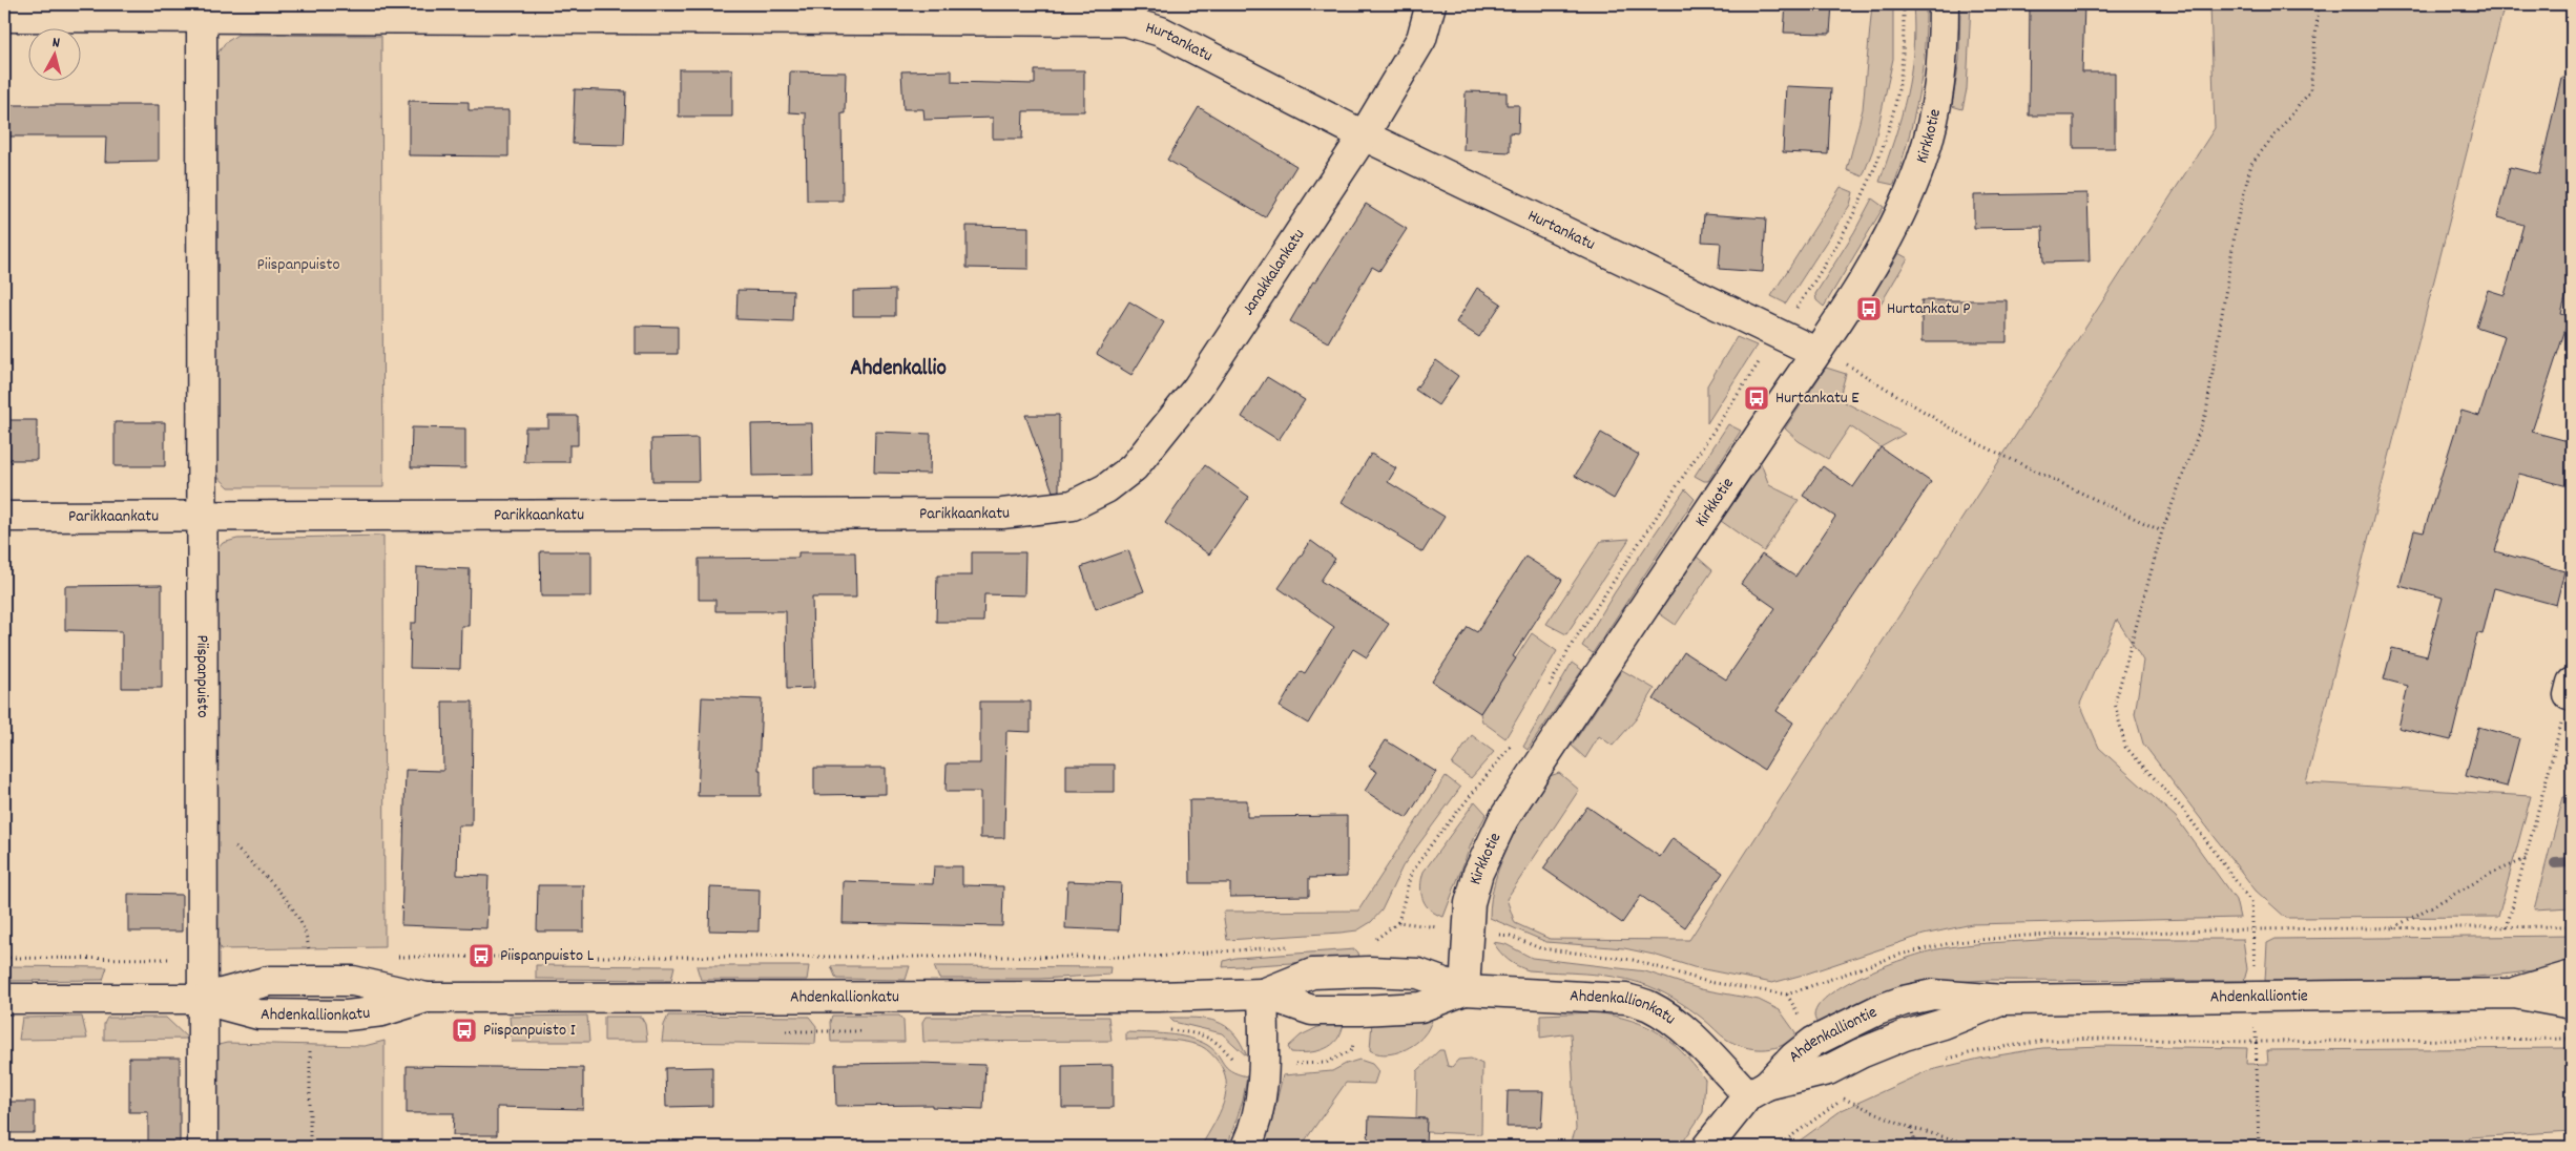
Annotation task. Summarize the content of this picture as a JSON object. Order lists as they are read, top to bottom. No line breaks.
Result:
{"streets":{"street":["Hurtankatu","Kirkkotie","Janakkalankatu","Parikkaankatu","Piispanpuisto","Ahdenkalliontie","Ahdenkallionkatu"]},"crossings":[["Hurtankatu","Kirkkotie"],["Hurtankatu","Janakkalankatu"],["Hurtankatu","Piispanpuisto"],["Kirkkotie","Ahdenkallionkatu"],["Janakkalankatu","Parikkaankatu"],["Parikkaankatu","Piispanpuisto"],["Piispanpuisto","Ahdenkallionkatu"],["Ahdenkalliontie","Ahdenkallionkatu"]],"districts":["Ahdenkallio"],"parks":["Piispanpuisto"],"places":{"bus stop":["Hurtankatu P","Hurtankatu E","Piispanpuisto L","Piispanpuisto I"]},"north":"top"}
